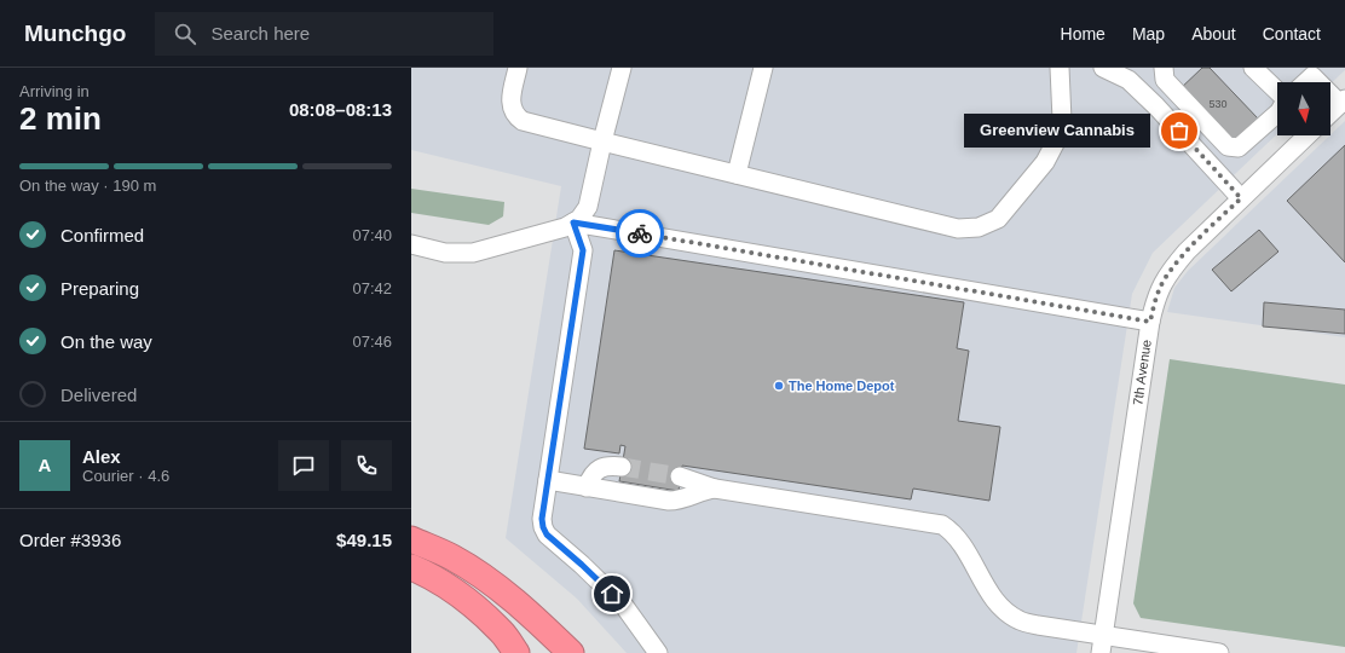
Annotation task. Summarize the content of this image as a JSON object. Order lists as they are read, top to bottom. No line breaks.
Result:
{"streets":{"street":["7th Avenue"]},"places":["Greenview Cannabis","The Home Depot"],"house_numbers":["530"],"north":"bottom","page":{"header":"Munchgo","search":"Search here","nav":["Home","Map","About","Contact"],"heading":["2 min","Arriving in","08:08–08:13"],"panel":["Alex","Courier · 4.6","Order #3936","$49.15"],"bubble":"Greenview Cannabis","bar":"On the way · 190 m","list":[["Confirmed","07:40"],["Preparing","07:42"],["On the way","07:46"],"Delivered"],"round":"A"}}
